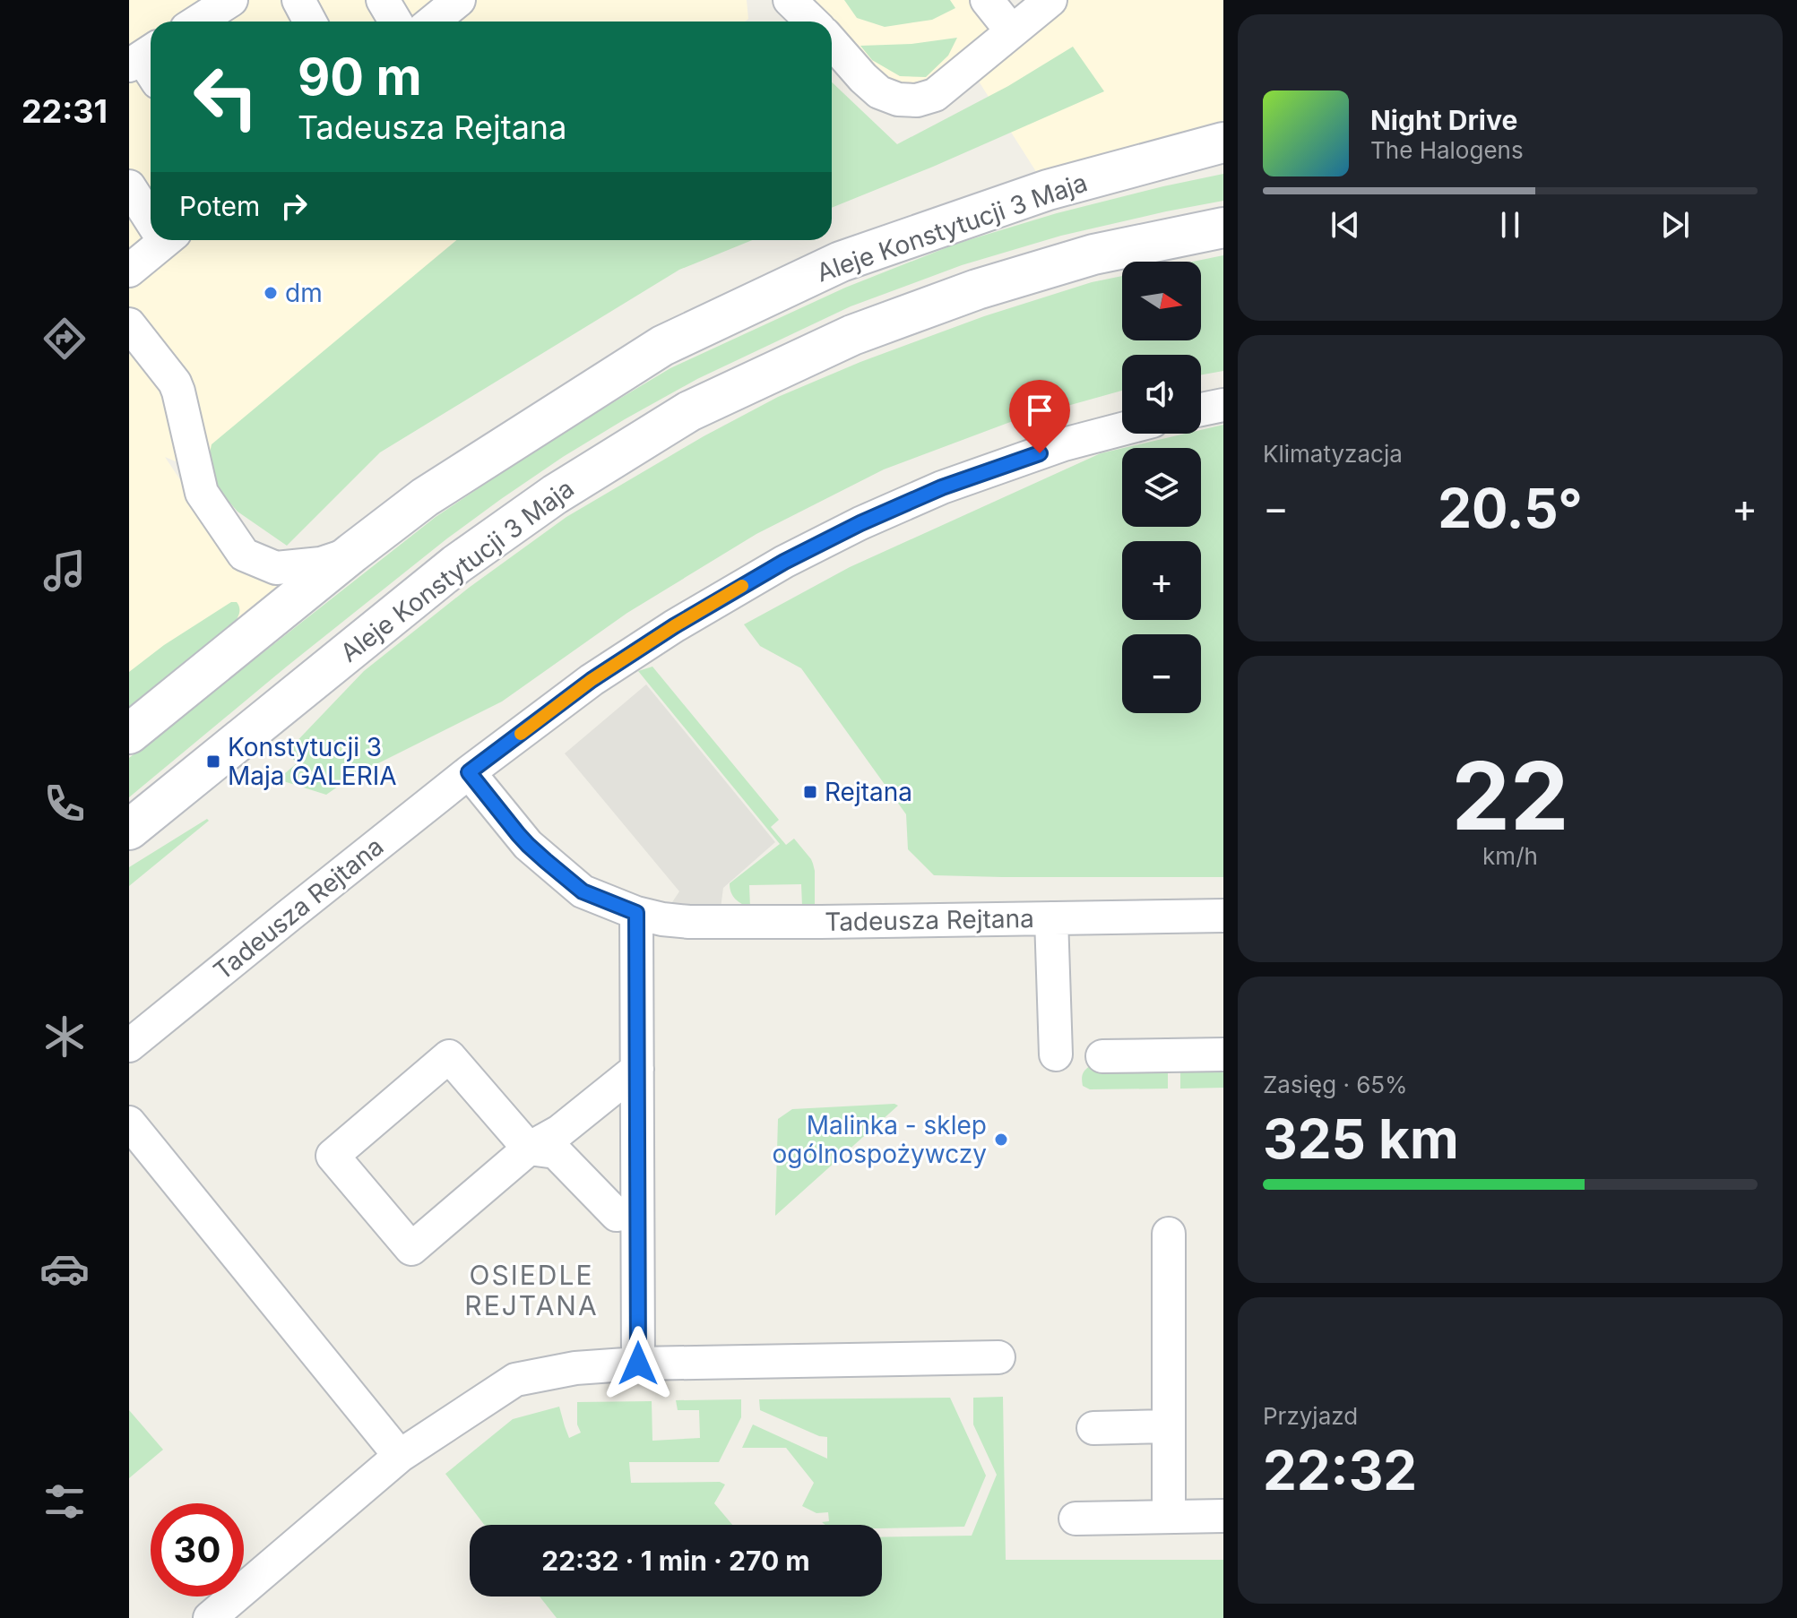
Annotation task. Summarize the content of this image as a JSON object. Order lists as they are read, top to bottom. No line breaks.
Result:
{"streets":{"main road":["Aleje Konstytucji 3 Maja"],"street":["Tadeusza Rejtana"]},"districts":["OSIEDLE REJTANA"],"places":{"other":["dm","Malinka - sklep ogólnospożywczy"],"transit":["Konstytucji 3 Maja GALERIA","Rejtana"]},"north":"right","page":{"tabs":"22:31","turn":["90 m","Tadeusza Rejtana"],"song":["Night Drive","The Halogens"],"then":"Potem","map_buttons":["+","−"],"tile":["Klimatyzacja",["22","km/h"],["Zasięg · 65%","325 km"],["Przyjazd","22:32"]],"heat":["−","20.5°","+"],"limit":"30","trip":"22:32 · 1 min · 270 m"}}
